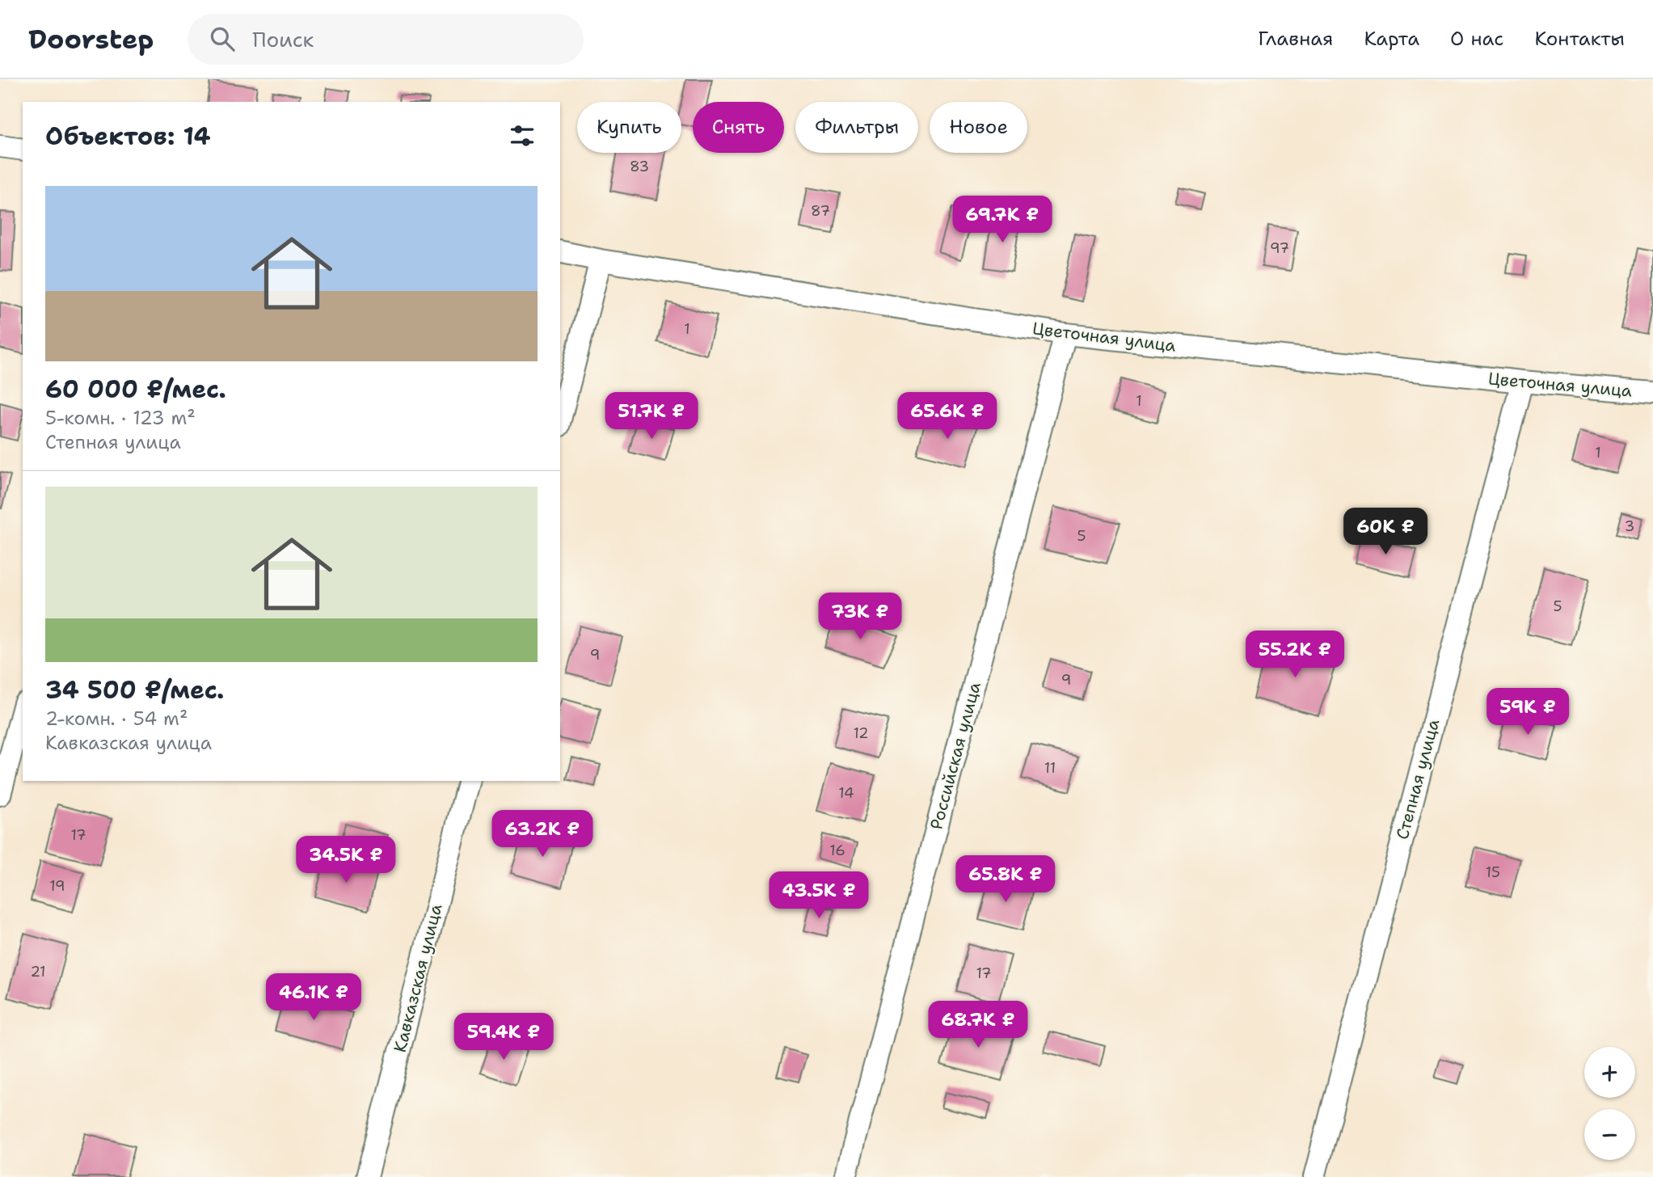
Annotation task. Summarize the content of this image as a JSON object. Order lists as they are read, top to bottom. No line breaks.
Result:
{"streets":{"street":["Цветочная улица","Российская улица","Степная улица","Кавказская улица"]},"crossings":[["Цветочная улица","Российская улица"],["Цветочная улица","Степная улица"]],"house_numbers":["83","87","97","1","1","1","3","5","5","9","9","12","11","14","17","16","15","19","21","17"],"page":{"header":"Doorstep","search":"Поиск","nav":["Главная","Карта","О нас","Контакты"],"chip":["Купить","Снять","Фильтры","Новое"],"heading":"Объектов: 14","list":[{"name":"60 000 ₽/мес.","note":"5-комн. · 123 m² · Степная улица"},{"name":"34 500 ₽/мес.","note":"2-комн. · 54 m² · Кавказская улица"}],"price":["69.7K ₽","51.7K ₽","65.6K ₽","60K ₽","73K ₽","55.2K ₽","59K ₽","63.2K ₽","34.5K ₽","65.8K ₽","43.5K ₽","46.1K ₽","68.7K ₽","59.4K ₽"],"map_buttons":["+","−"]}}
